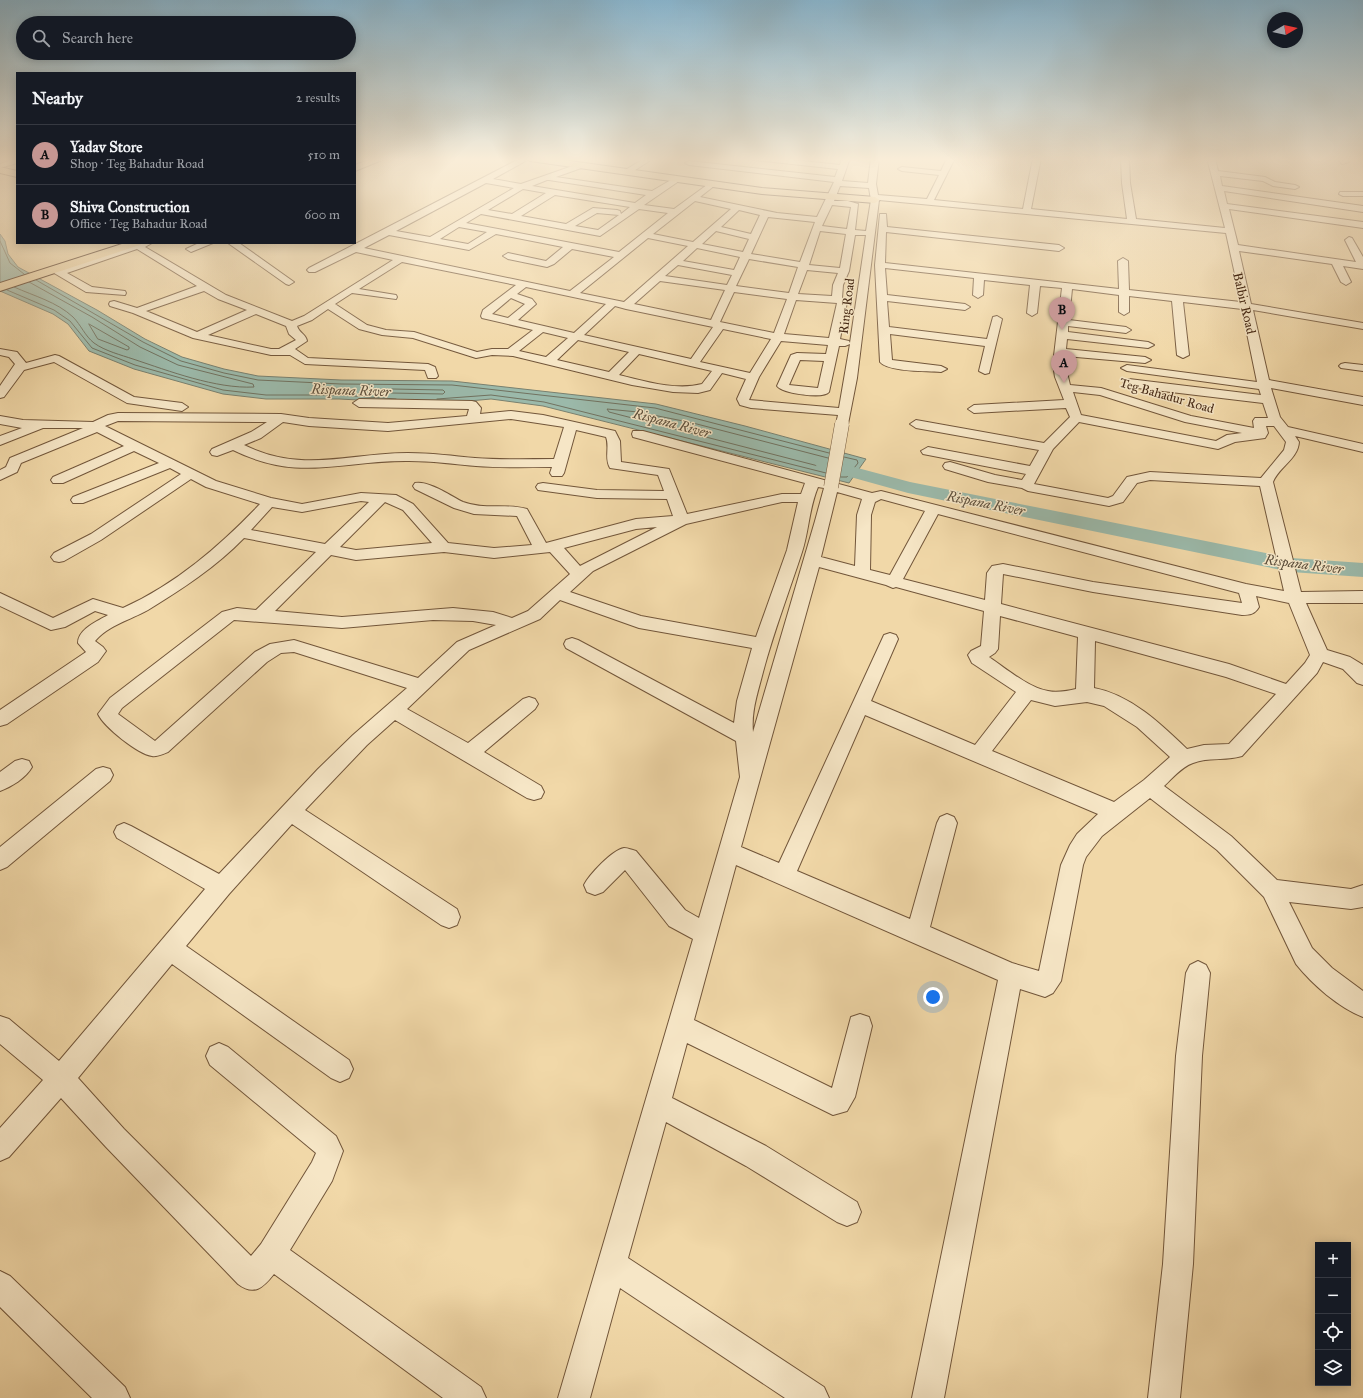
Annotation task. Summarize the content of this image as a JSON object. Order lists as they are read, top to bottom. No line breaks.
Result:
{"streets":{"street":["Balbir Road","Ring Road","Teg Bahadur Road"]},"water":["Rispana River"],"north":"right","page":{"search":"Search here","heading":["Nearby","2 results"],"list":[{"mark":"A","name":"Yadav Store","note":"Shop · Teg Bahadur Road","value":"510 m"},{"mark":"B","name":"Shiva Construction","note":"Office · Teg Bahadur Road","value":"600 m"}],"pins":["B","A"],"map_buttons":["+","−"]}}
